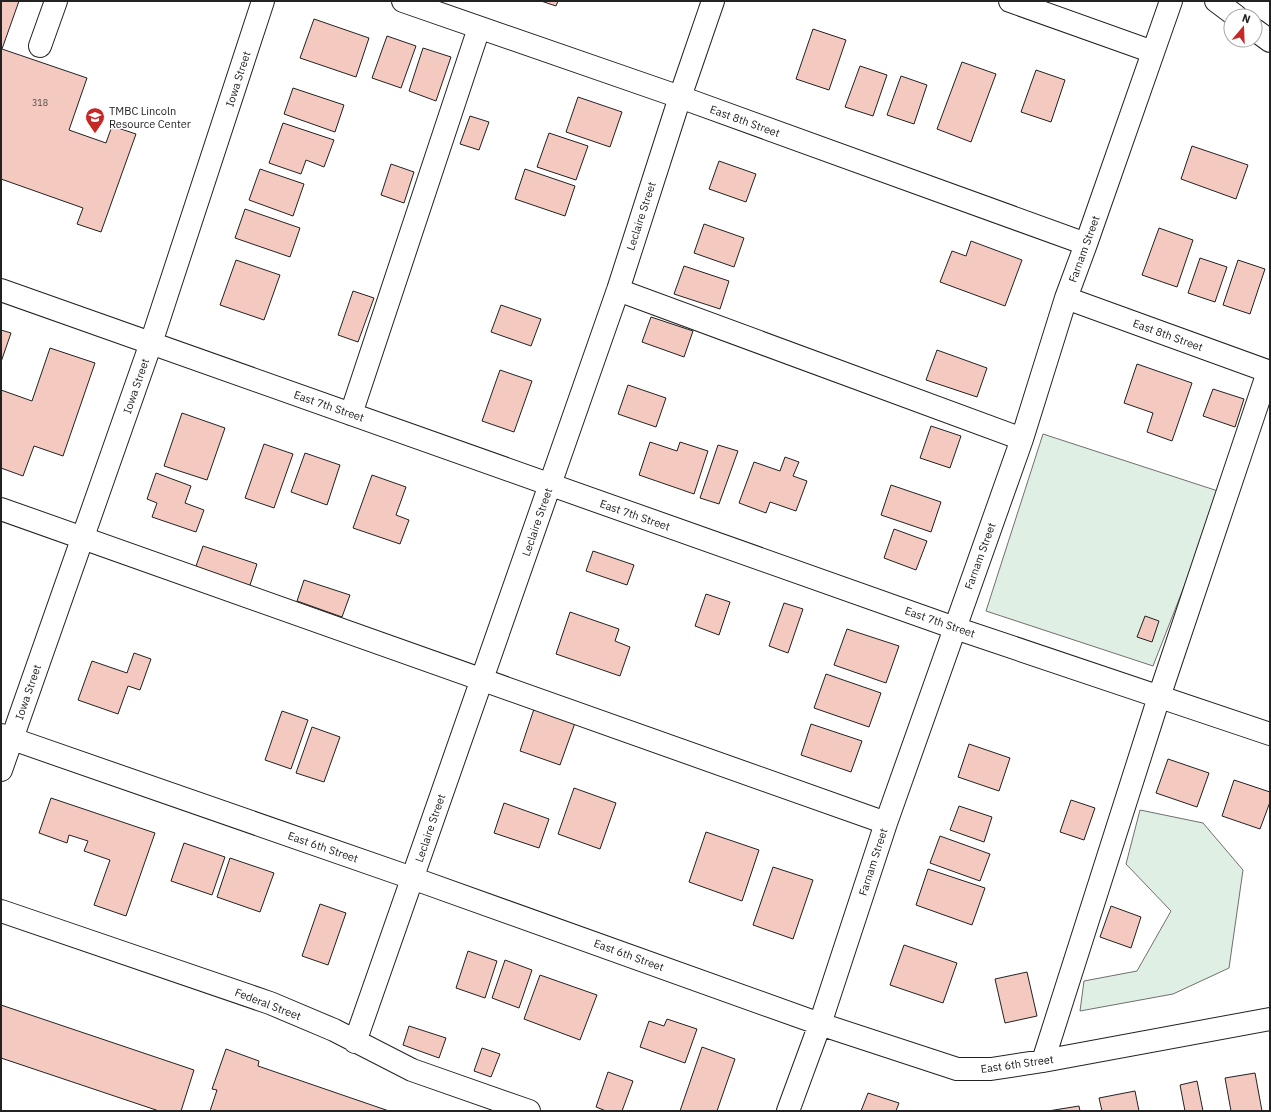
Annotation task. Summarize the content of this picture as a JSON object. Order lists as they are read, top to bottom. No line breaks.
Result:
{"streets":{"street":["Iowa Street","East 8th Street","Leclaire Street","Farnam Street","East 7th Street","East 6th Street","Federal Street"]},"crossings":[["Iowa Street","East 7th Street"],["Iowa Street","East 6th Street"],["East 8th Street","Leclaire Street"],["East 8th Street","Farnam Street"],["Leclaire Street","East 7th Street"],["Leclaire Street","East 6th Street"],["Leclaire Street","Federal Street"],["Farnam Street","East 7th Street"],["Farnam Street","East 6th Street"]],"places":{"school or university":["TMBC Lincoln Resource Center"]},"house_numbers":["318"],"north":"top"}
